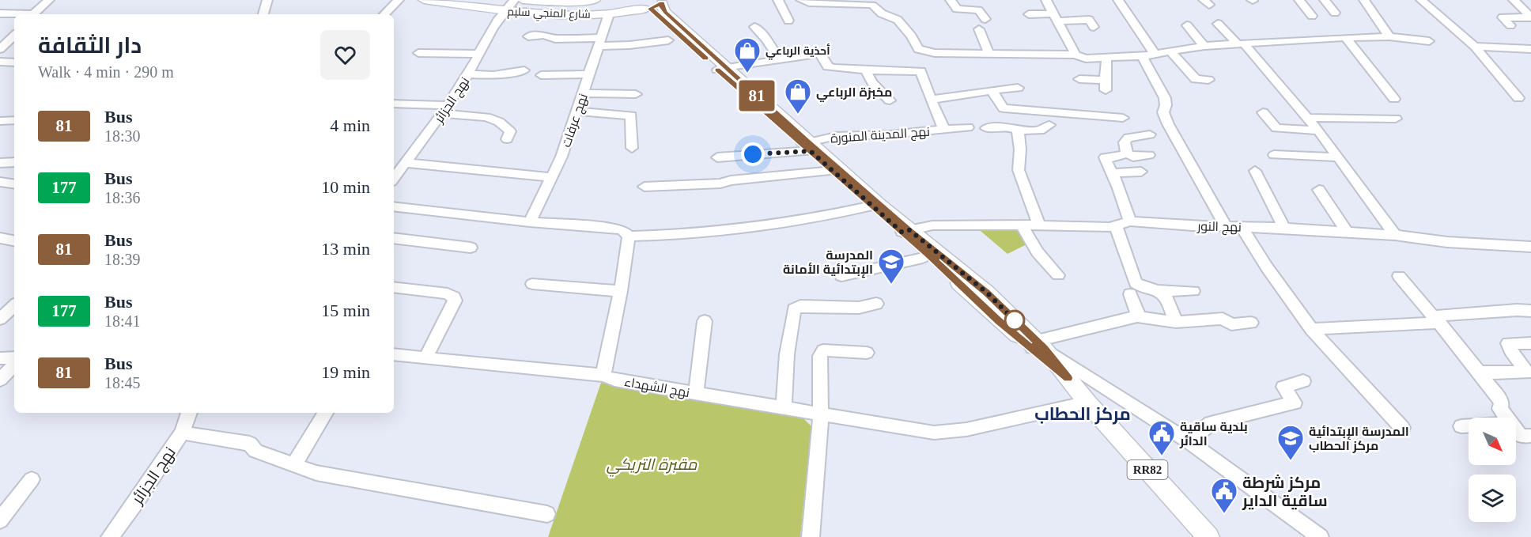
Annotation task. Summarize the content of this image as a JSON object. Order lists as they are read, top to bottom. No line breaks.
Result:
{"streets":{"main road":["شارع المنجي سليم","RR82"],"street":["نهج الجزائر","نهج عرفات","نهج المدينة المنورة","نهج النور","نهج الشهداء"]},"crossings":[["شارع المنجي سليم","نهج الجزائر"],["شارع المنجي سليم","نهج عرفات"],["شارع المنجي سليم","RR82"],["نهج المدينة المنورة","RR82"],["نهج النور","RR82"],["نهج الشهداء","RR82"]],"districts":["مركز الحطاب"],"parks":["مقبرة التريكي"],"places":{"shop":["أحذية الرباعي","مخبزة الرباعي"],"school or university":["المدرسة الإبتدائية الأمانة","المدرسة الإبتدائية مركز الحطاب"],"public building":["بلدية ساقية الدائر","مركز شرطة ساقية الداير"]},"lines":["bus line 81"],"north":"bottom right","page":{"on_map":"81","heading":["دار الثقافة","Walk · 4 min · 290 m"],"list":[{"mark":"81","name":"Bus","note":"18:30","value":"4 min"},{"mark":"177","name":"Bus","note":"18:36","value":"10 min"},{"mark":"81","name":"Bus","note":"18:39","value":"13 min"},{"mark":"177","name":"Bus","note":"18:41","value":"15 min"},{"mark":"81","name":"Bus","note":"18:45","value":"19 min"}]}}
